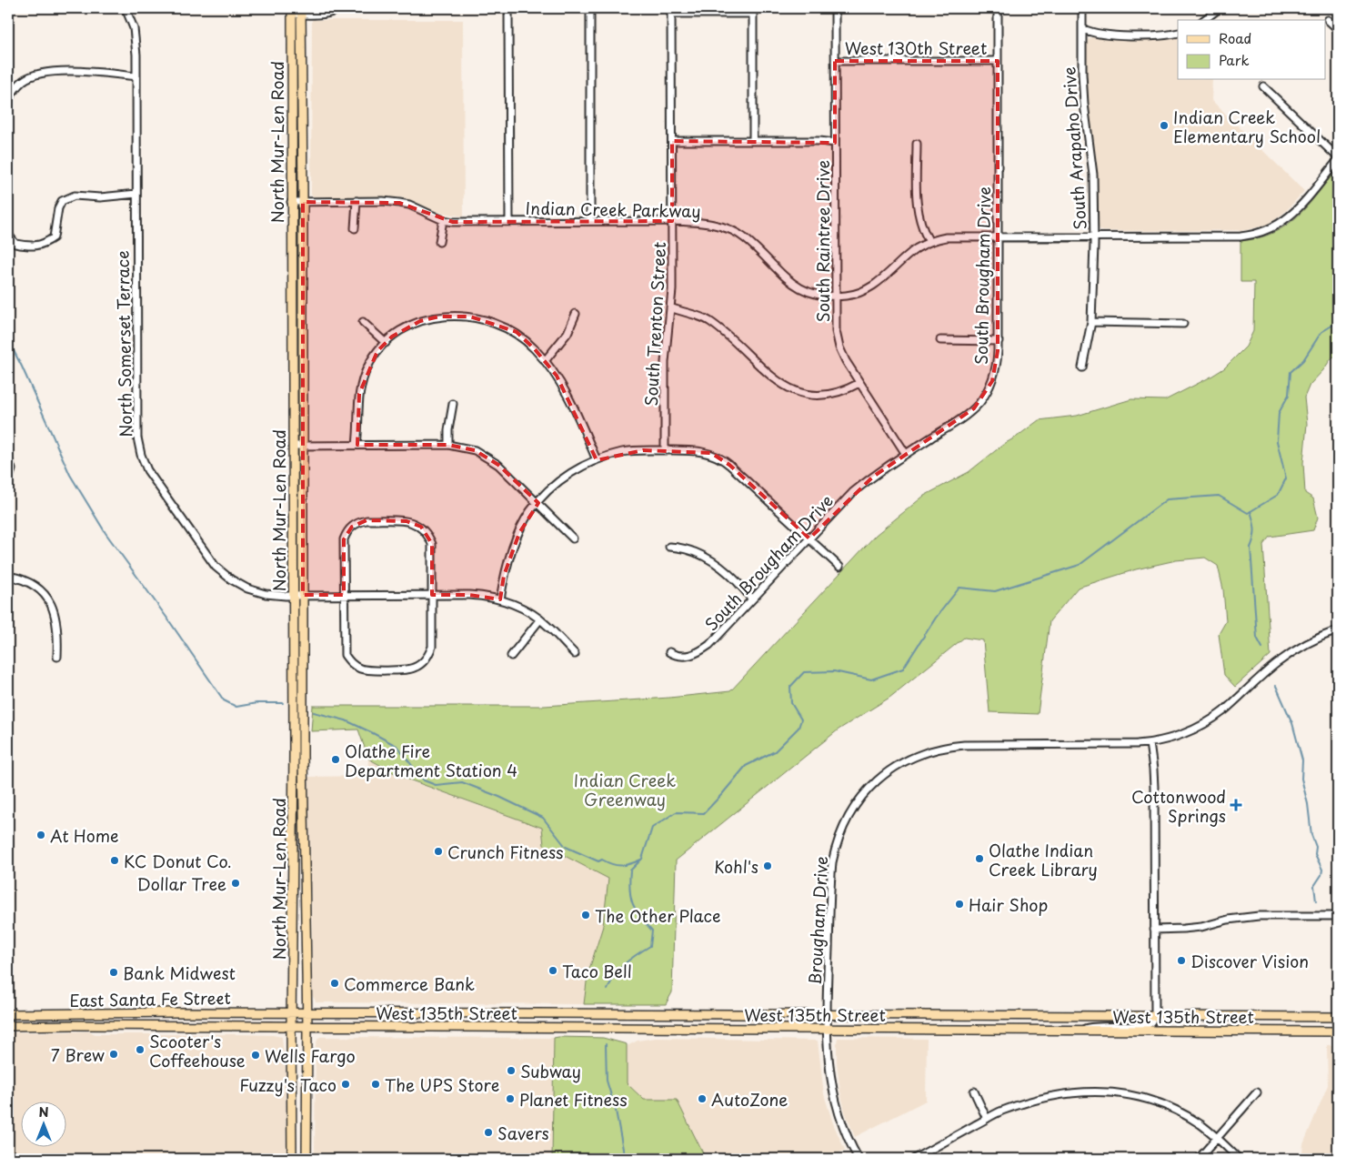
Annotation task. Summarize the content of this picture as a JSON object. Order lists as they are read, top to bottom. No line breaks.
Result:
{"streets":{"main road":["North Mur-Len Road","East Santa Fe Street","West 135th Street"],"street":["West 130th Street","South Arapaho Drive","Indian Creek Parkway","South Raintree Drive","South Brougham Drive","South Trenton Street","North Somerset Terrace","Brougham Drive"]},"crossings":[["West 130th Street","South Raintree Drive"],["West 130th Street","South Brougham Drive"],["North Mur-Len Road","Indian Creek Parkway"],["North Mur-Len Road","North Somerset Terrace"],["North Mur-Len Road","East Santa Fe Street"],["North Mur-Len Road","West 135th Street"],["South Arapaho Drive","Indian Creek Parkway"],["Indian Creek Parkway","South Raintree Drive"],["Indian Creek Parkway","South Brougham Drive"],["Indian Creek Parkway","South Trenton Street"],["South Raintree Drive","South Brougham Drive"],["Brougham Drive","West 135th Street"],["East Santa Fe Street","West 135th Street"]],"parks":["Indian Creek Greenway"],"places":{"other":["Indian Creek Elementary School","Olathe Fire Department Station 4","At Home","Crunch Fitness","Olathe Indian Creek Library","KC Donut Co.","Kohl's","Dollar Tree","Hair Shop","The Other Place","Discover Vision","Taco Bell","Bank Midwest","Commerce Bank","Scooter's Coffeehouse","7 Brew","Wells Fargo","Subway","Fuzzy's Taco","The UPS Store","Planet Fitness","AutoZone","Savers"],"health":["Cottonwood Springs"]},"legend":["Road","Park"],"north":"top"}
